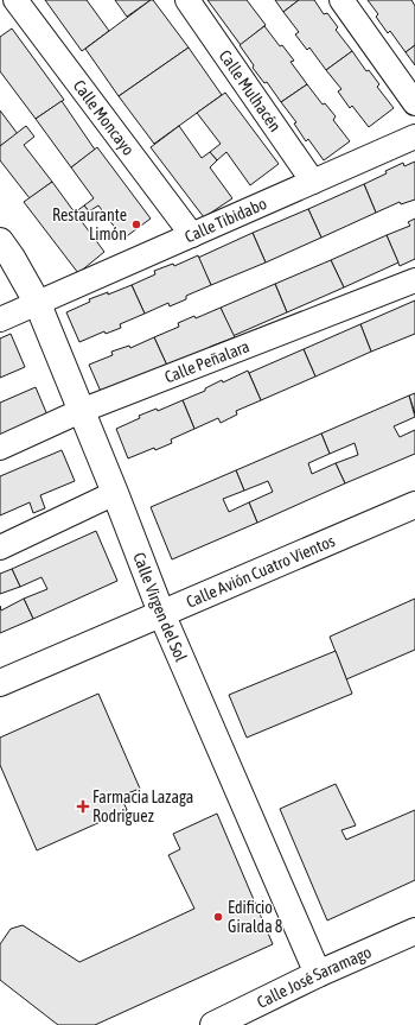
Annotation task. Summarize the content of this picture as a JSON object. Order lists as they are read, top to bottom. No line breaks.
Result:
{"streets":{"street":["Calle Mulhacén","Calle Moncayo","Calle Tibidabo","Calle Peñalara","Calle Avión Cuatro Vientos","Calle Virgen del Sol","Calle José Saramago"]},"crossings":[["Calle Mulhacén","Calle Tibidabo"],["Calle Moncayo","Calle Tibidabo"],["Calle Tibidabo","Calle Virgen del Sol"],["Calle Peñalara","Calle Virgen del Sol"],["Calle Avión Cuatro Vientos","Calle Virgen del Sol"],["Calle Virgen del Sol","Calle José Saramago"]],"places":{"other":["Restaurante Limón","Edificio Giralda 8"],"health":["Farmacia Lazaga Rodriguez"]}}
